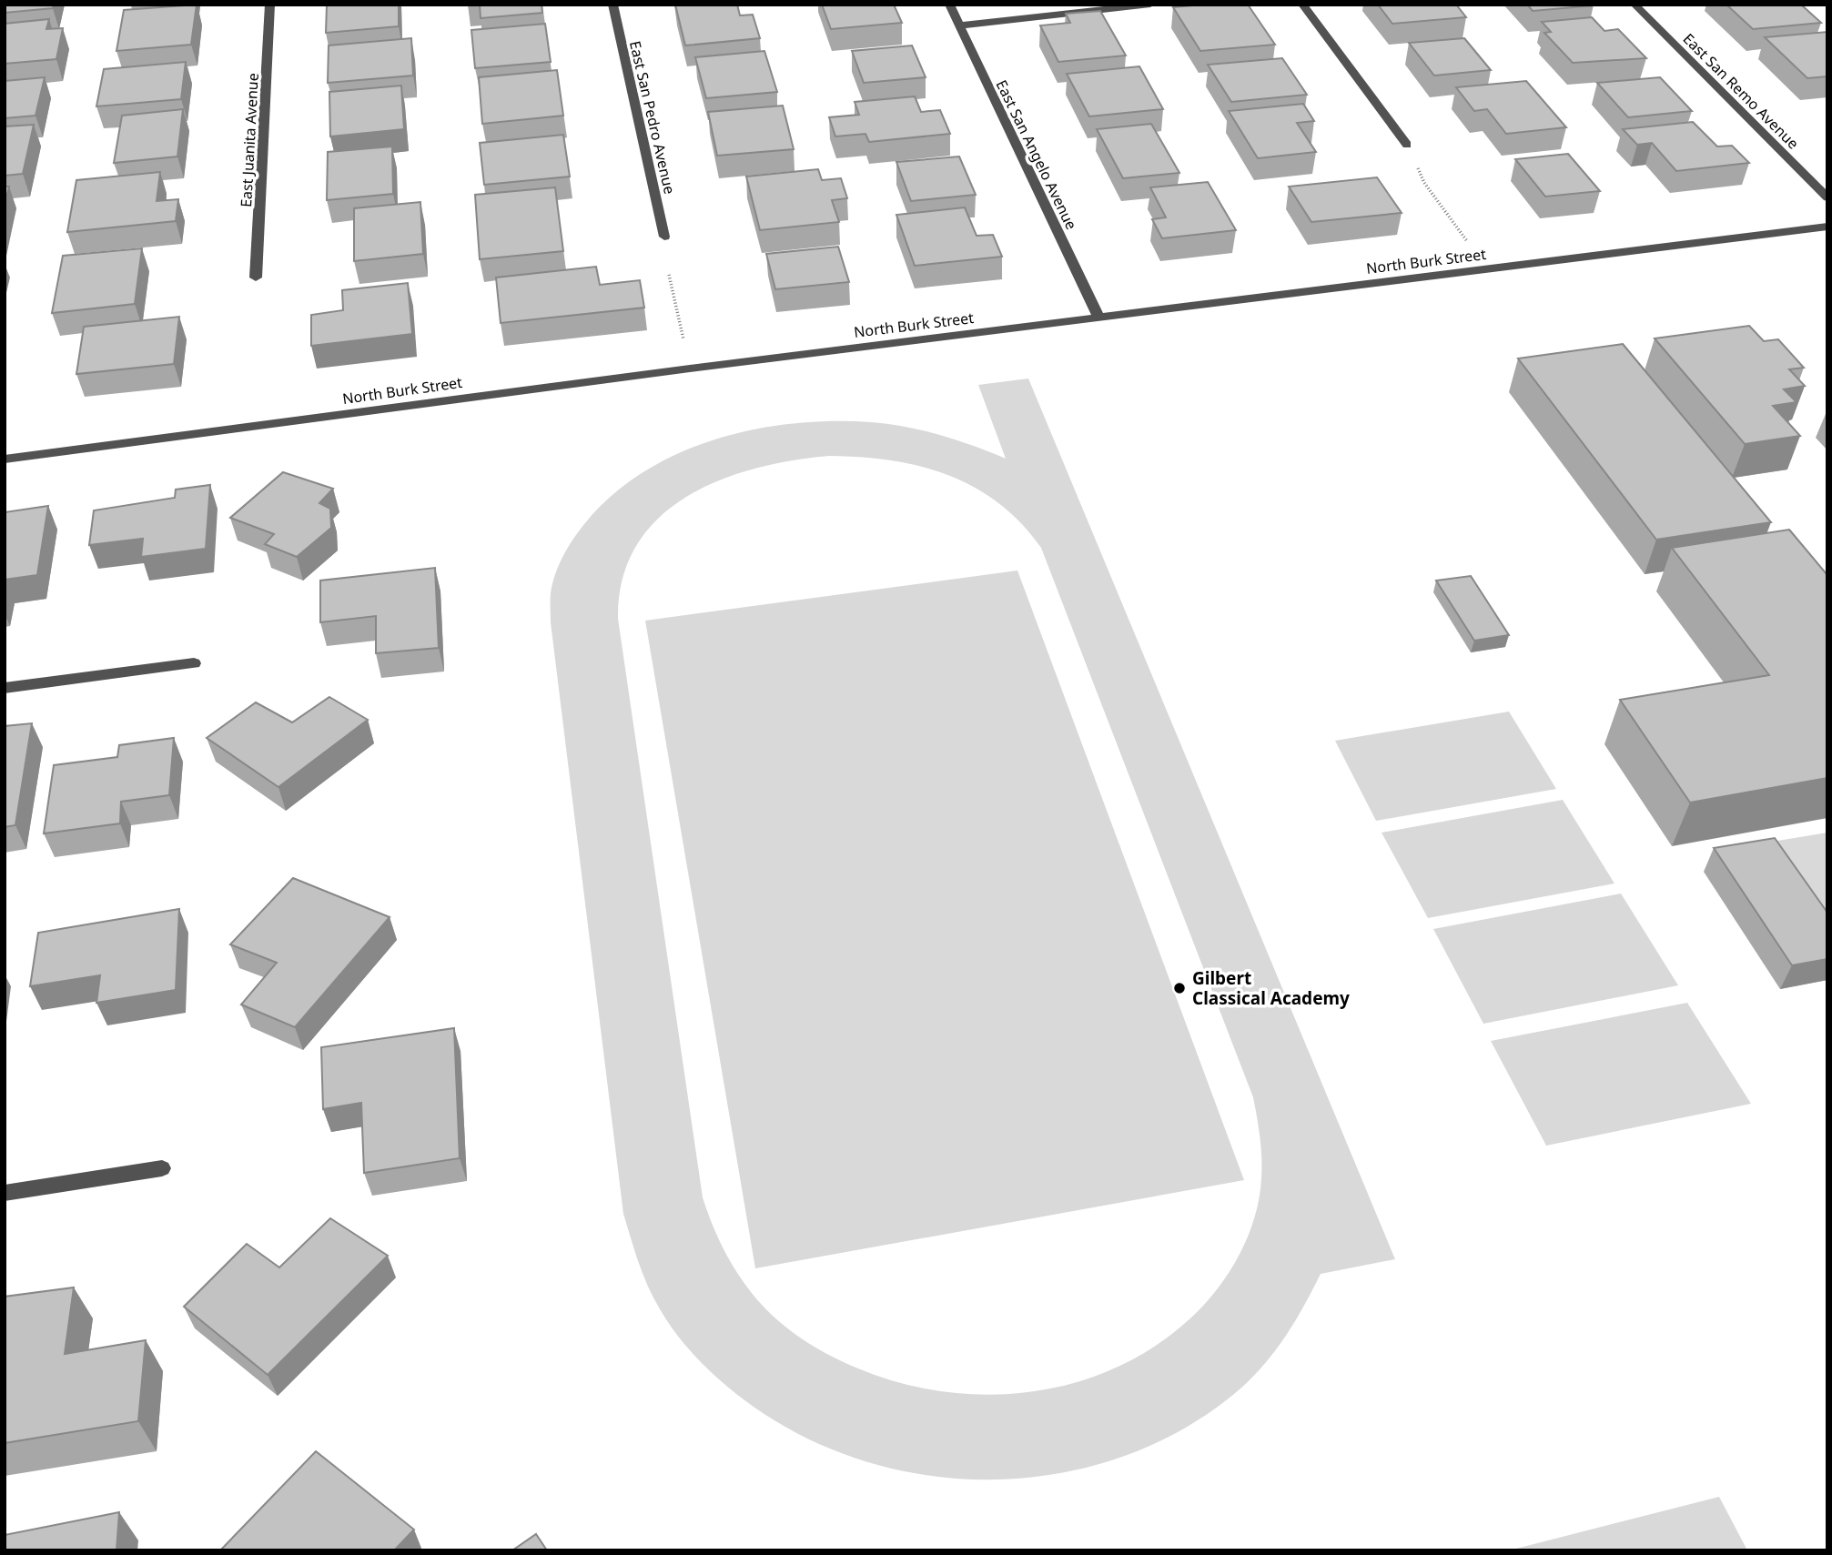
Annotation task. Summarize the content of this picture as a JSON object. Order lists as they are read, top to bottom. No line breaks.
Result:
{"streets":{"street":["East San Remo Avenue","East San Pedro Avenue","East Juanita Avenue","East San Angelo Avenue","North Burk Street"]},"crossings":[["East San Angelo Avenue","North Burk Street"]],"places":["Gilbert Classical Academy"]}
